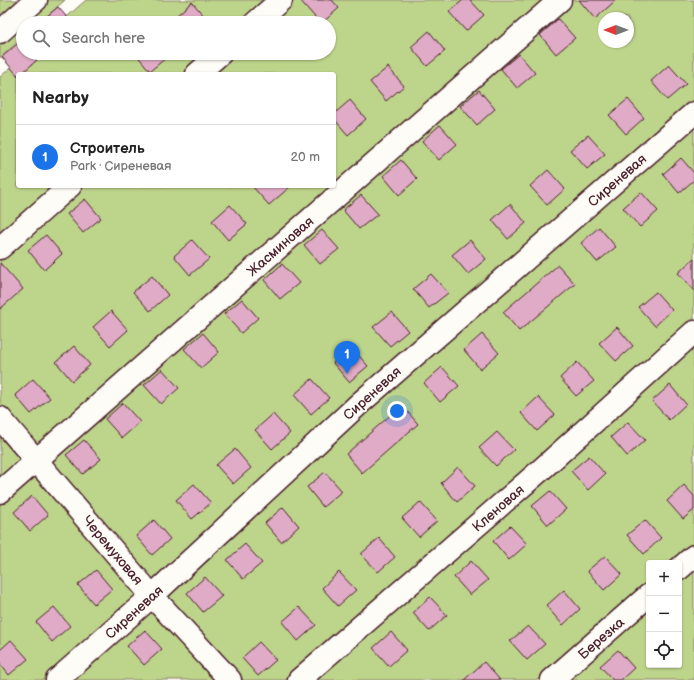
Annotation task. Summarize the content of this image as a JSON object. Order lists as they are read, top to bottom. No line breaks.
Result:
{"streets":{"street":["Сиреневая","Жасминовая","Кленовая","Черемуховая","Березка"]},"crossings":[["Сиреневая","Черемуховая"],["Жасминовая","Черемуховая"]],"north":"left","page":{"search":"Search here","heading":"Nearby","list":[{"mark":"1","name":"Строитель","note":"Park · Сиреневая","value":"20 m"}],"pins":"1","map_buttons":["+","−"]}}
